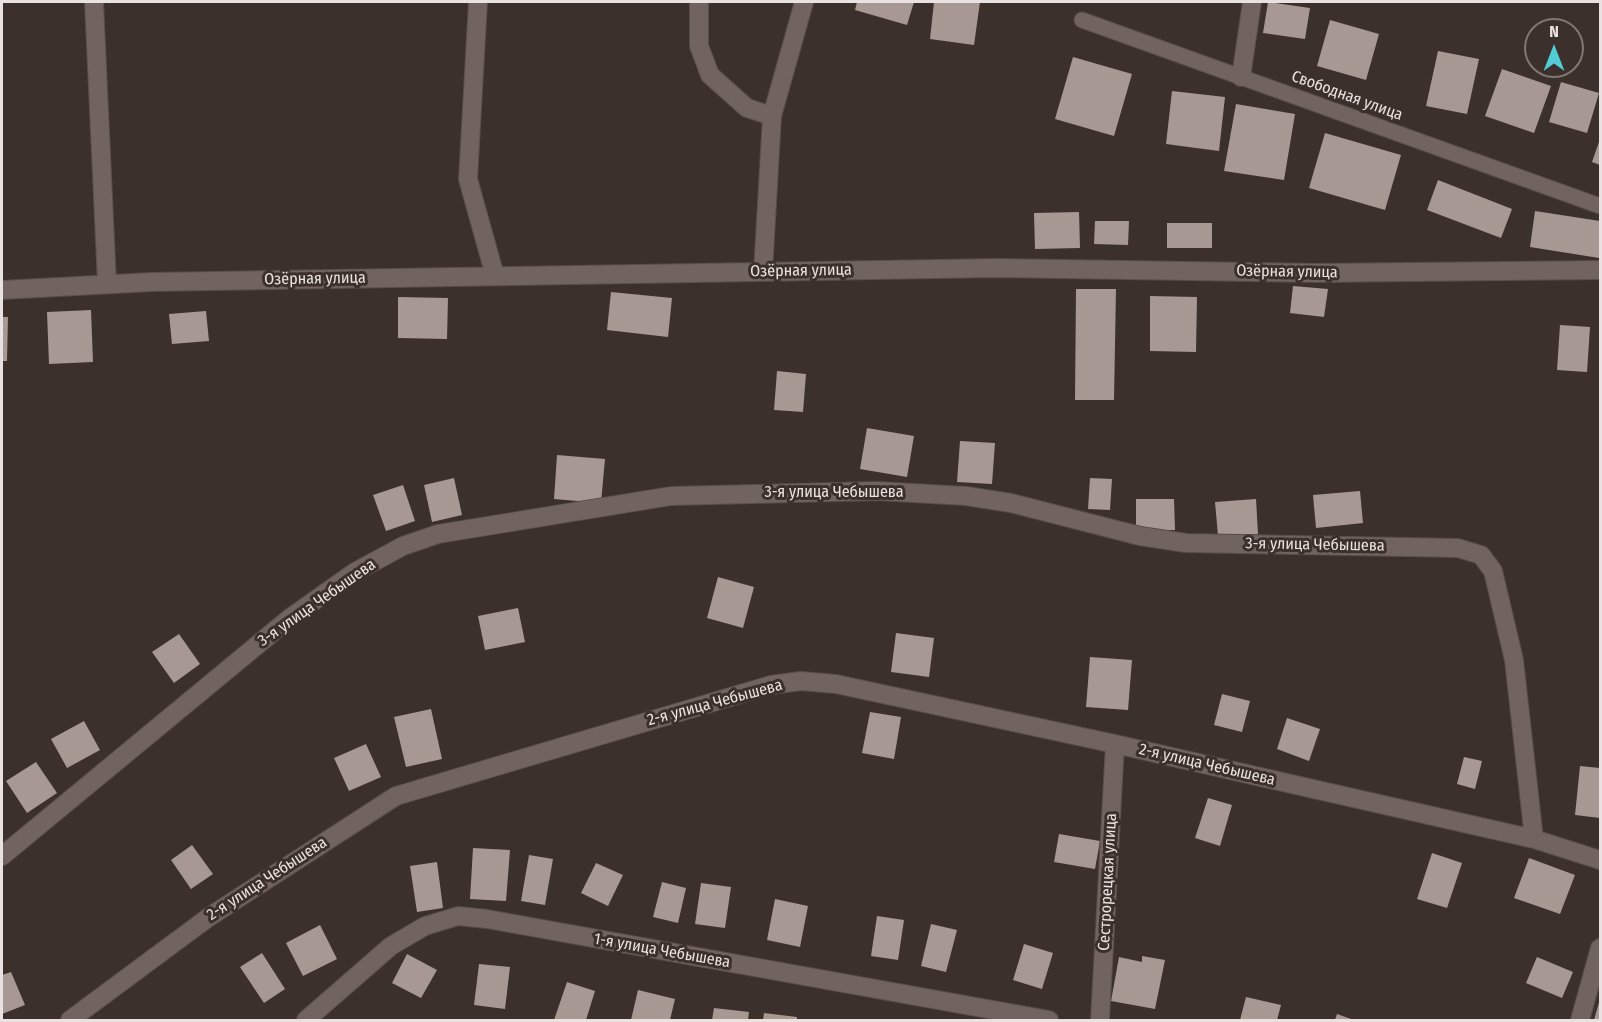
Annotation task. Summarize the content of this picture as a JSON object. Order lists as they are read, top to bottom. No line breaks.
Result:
{"streets":{"street":["Озёрная улица","3-я улица Чебышева","2-я улица Чебышева","Сестрорецкая улица","1-я улица Чебышева"],"lane":["Свободная улица"]},"crossings":[["3-я улица Чебышева","2-я улица Чебышева"],["2-я улица Чебышева","Сестрорецкая улица"]],"north":"top"}
